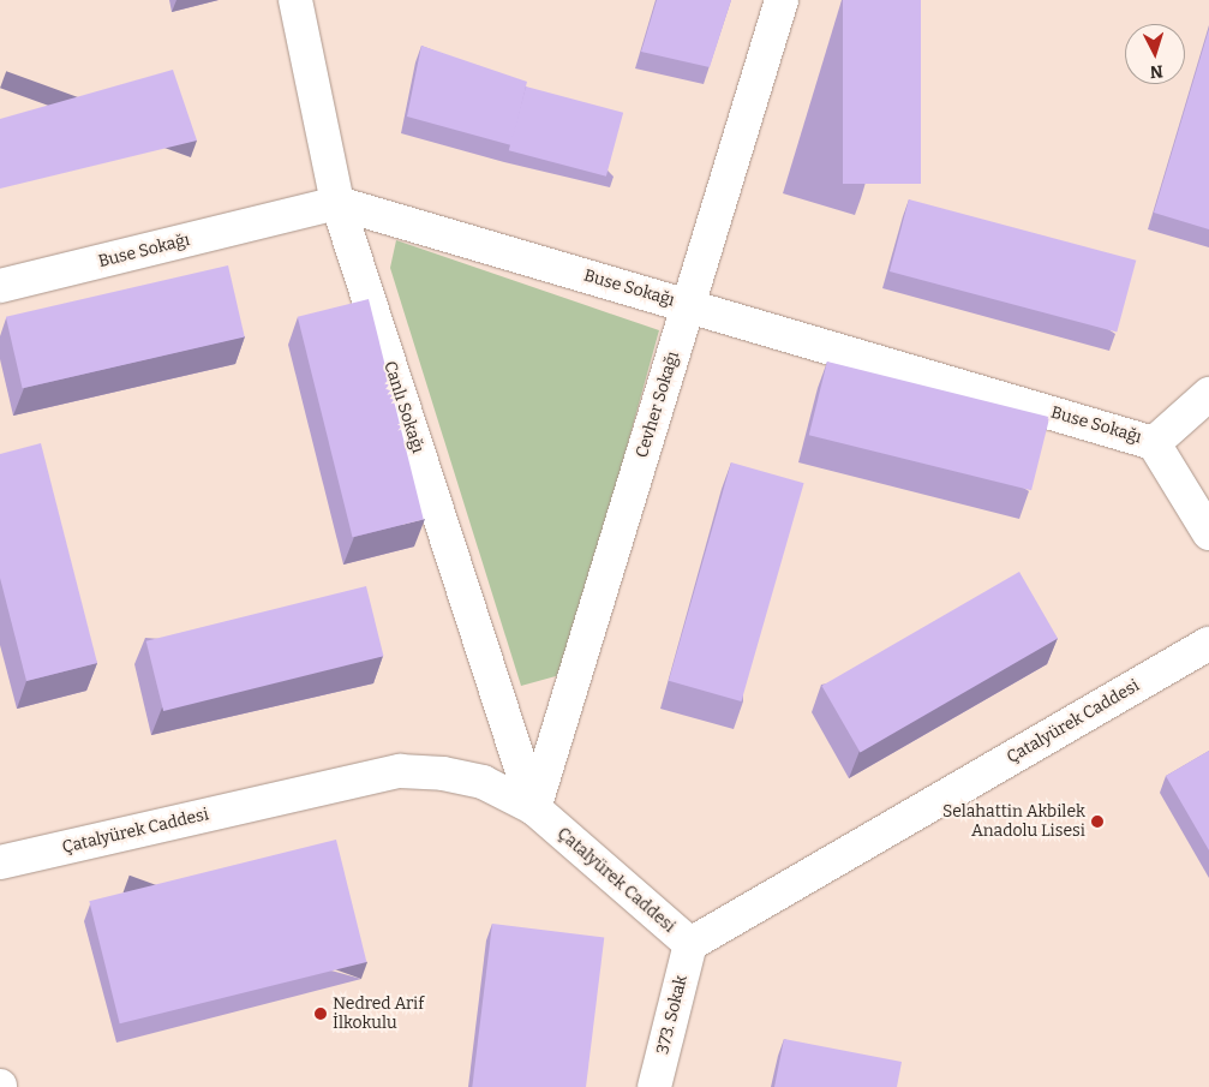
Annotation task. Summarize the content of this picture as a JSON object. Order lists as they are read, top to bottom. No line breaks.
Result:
{"streets":{"street":["Buse Sokağı","Cevher Sokağı","Canlı Sokağı","Çatalyürek Caddesi","373. Sokak"]},"crossings":[["Buse Sokağı","Cevher Sokağı"],["Buse Sokağı","Canlı Sokağı"],["Cevher Sokağı","Canlı Sokağı"],["Cevher Sokağı","Çatalyürek Caddesi"],["Canlı Sokağı","Çatalyürek Caddesi"],["Çatalyürek Caddesi","373. Sokak"]],"places":["Selahattin Akbilek Anadolu Lisesi","Nedred Arif İlkokulu"],"north":"bottom"}
